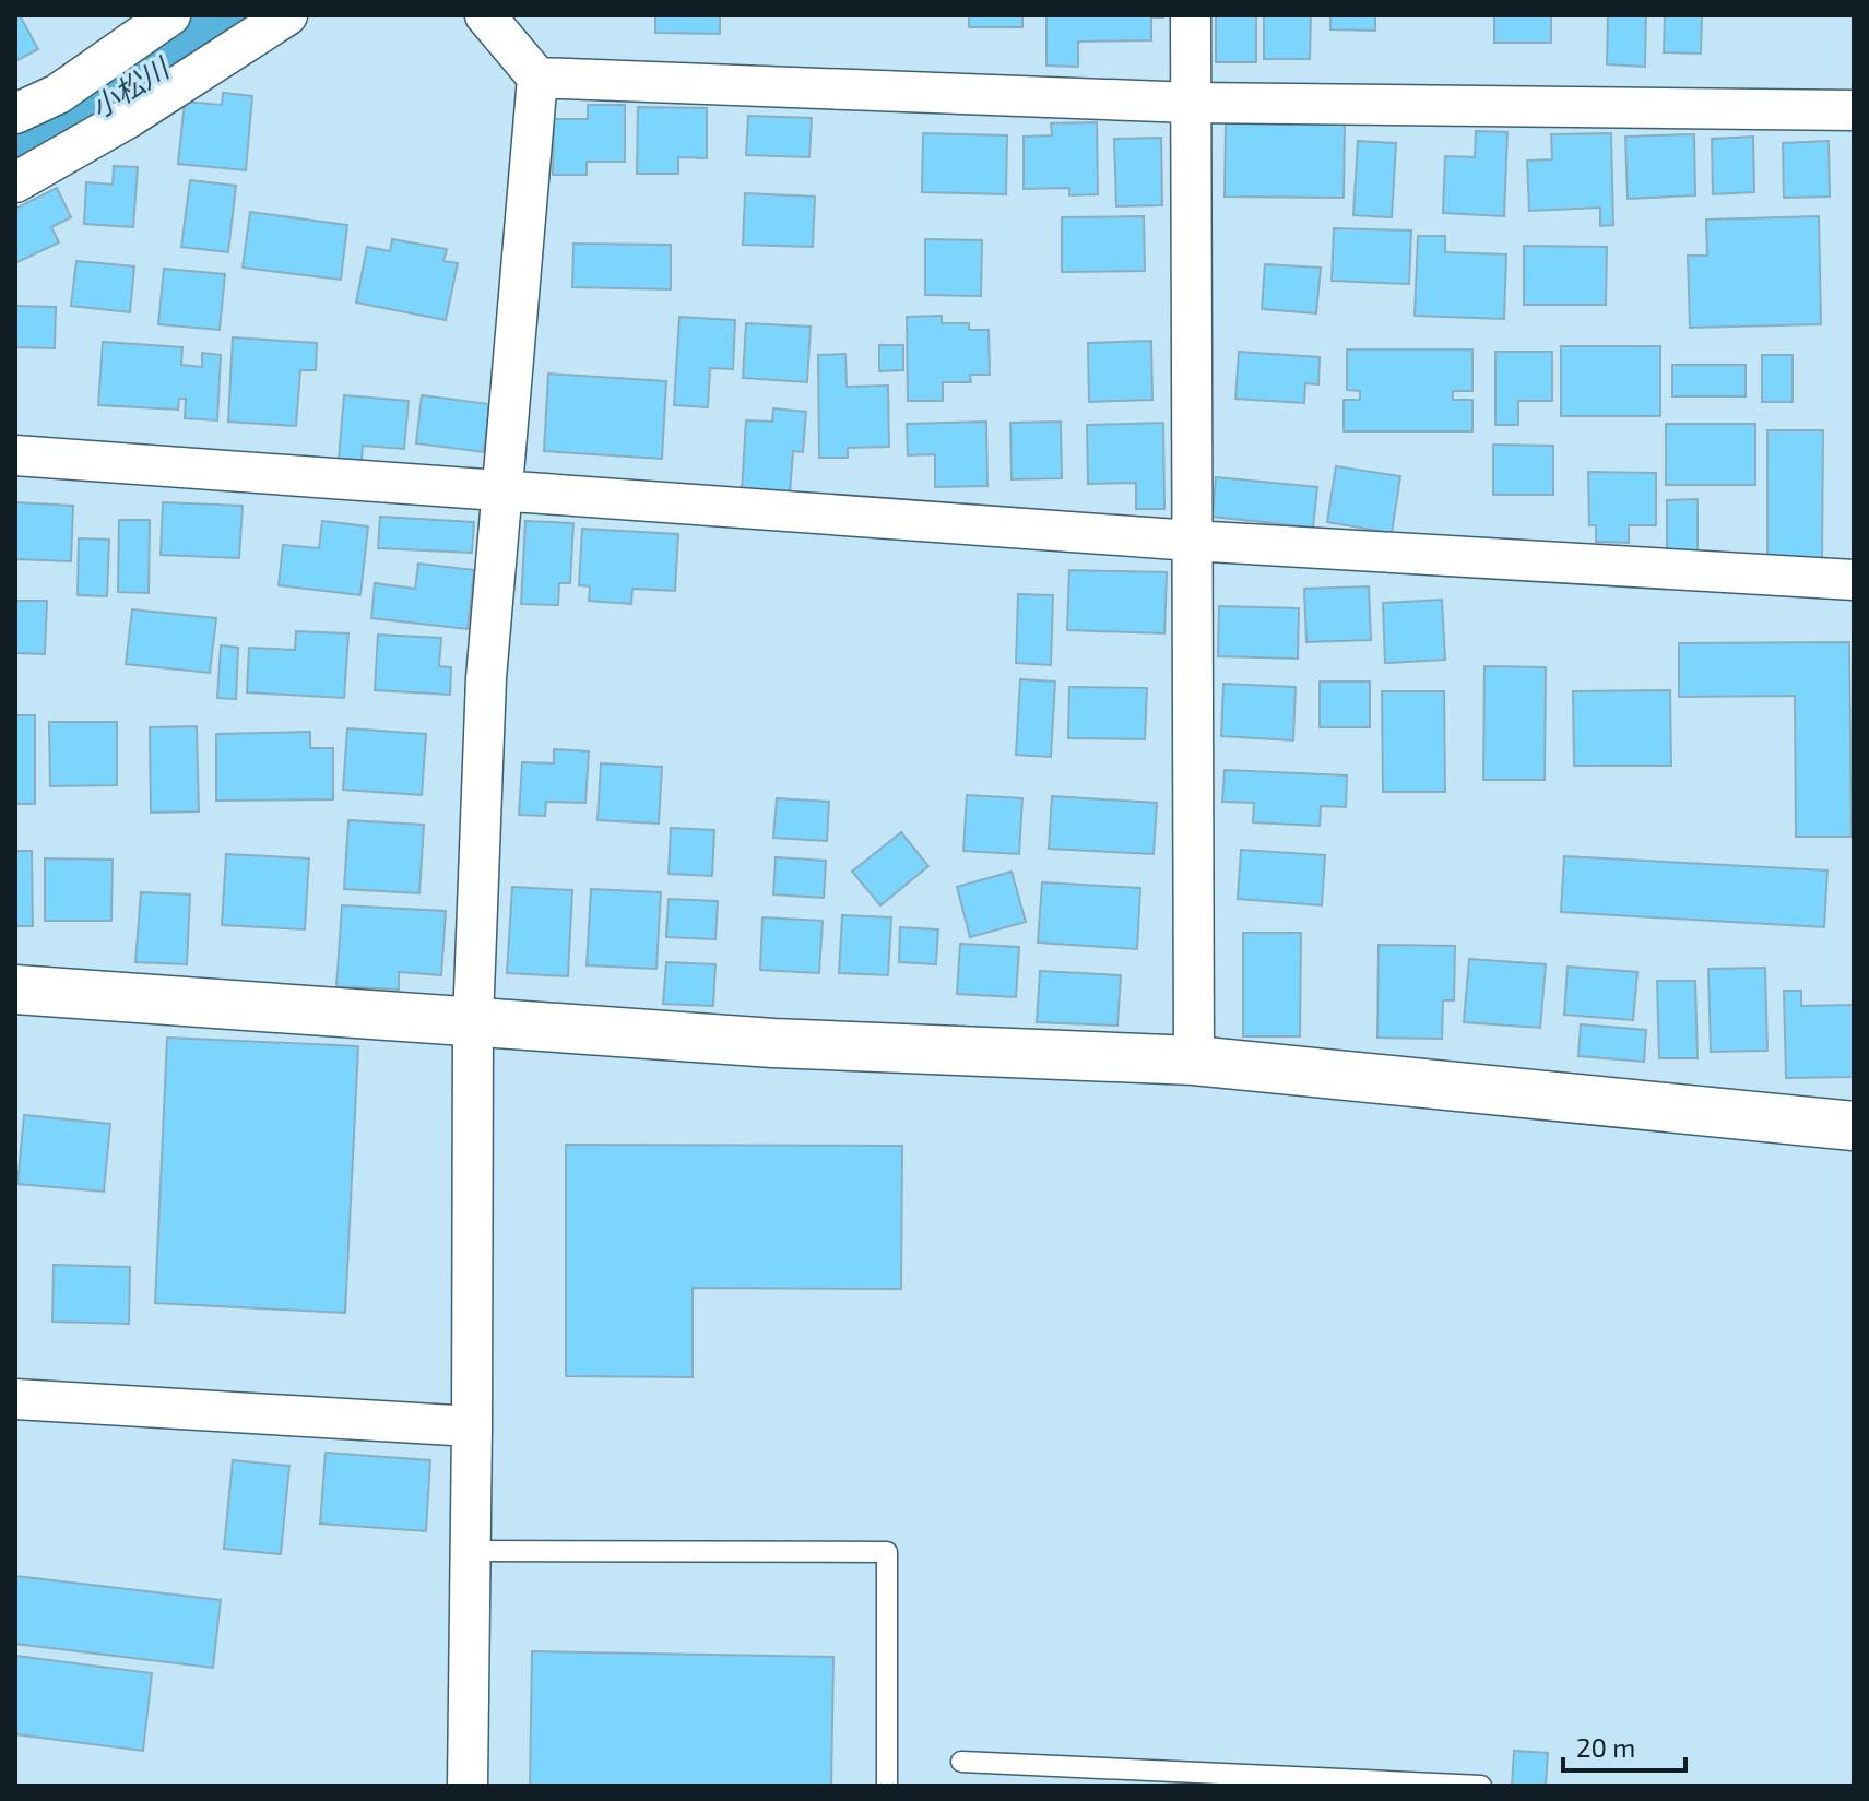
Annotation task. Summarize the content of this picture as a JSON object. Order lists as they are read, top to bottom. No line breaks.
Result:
{"water":["小松川"],"scale_bar":"20 m"}
